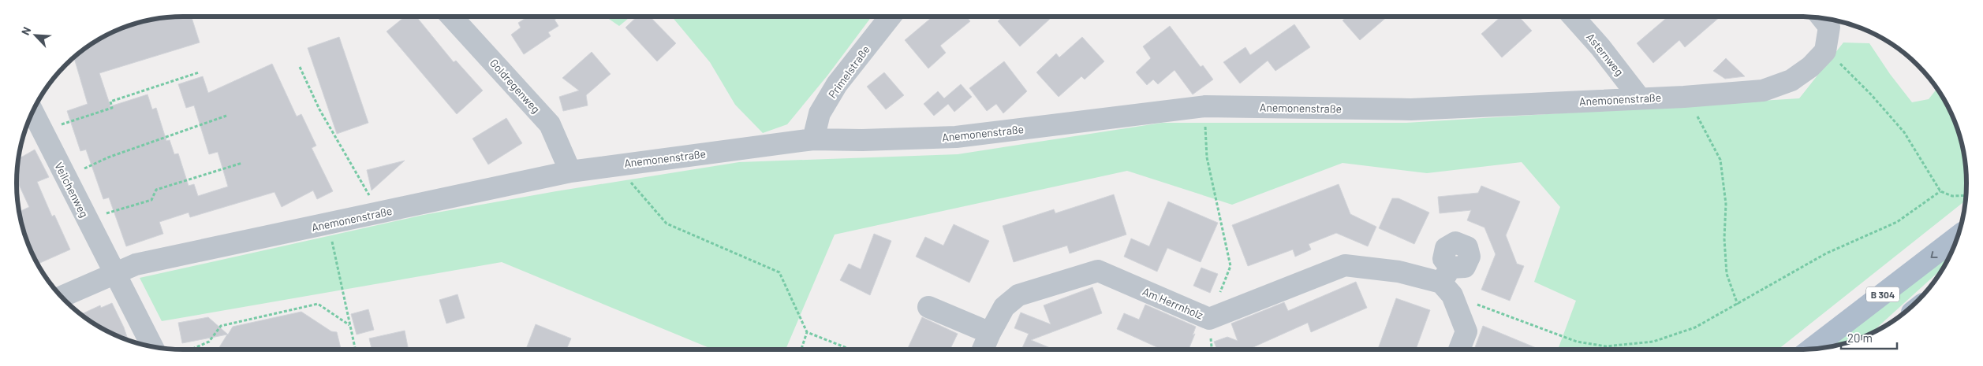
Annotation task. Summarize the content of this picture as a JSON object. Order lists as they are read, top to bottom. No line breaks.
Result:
{"streets":{"main road":["B 304"],"street":["Asternweg","Primelstraße","Goldregenweg","Anemonenstraße","Veilchenweg","Am Herrnholz"]},"crossings":[["Asternweg","Anemonenstraße"],["Primelstraße","Anemonenstraße"],["Goldregenweg","Anemonenstraße"],["Anemonenstraße","Veilchenweg"]],"scale_bar":"20 m","north":"top left"}
